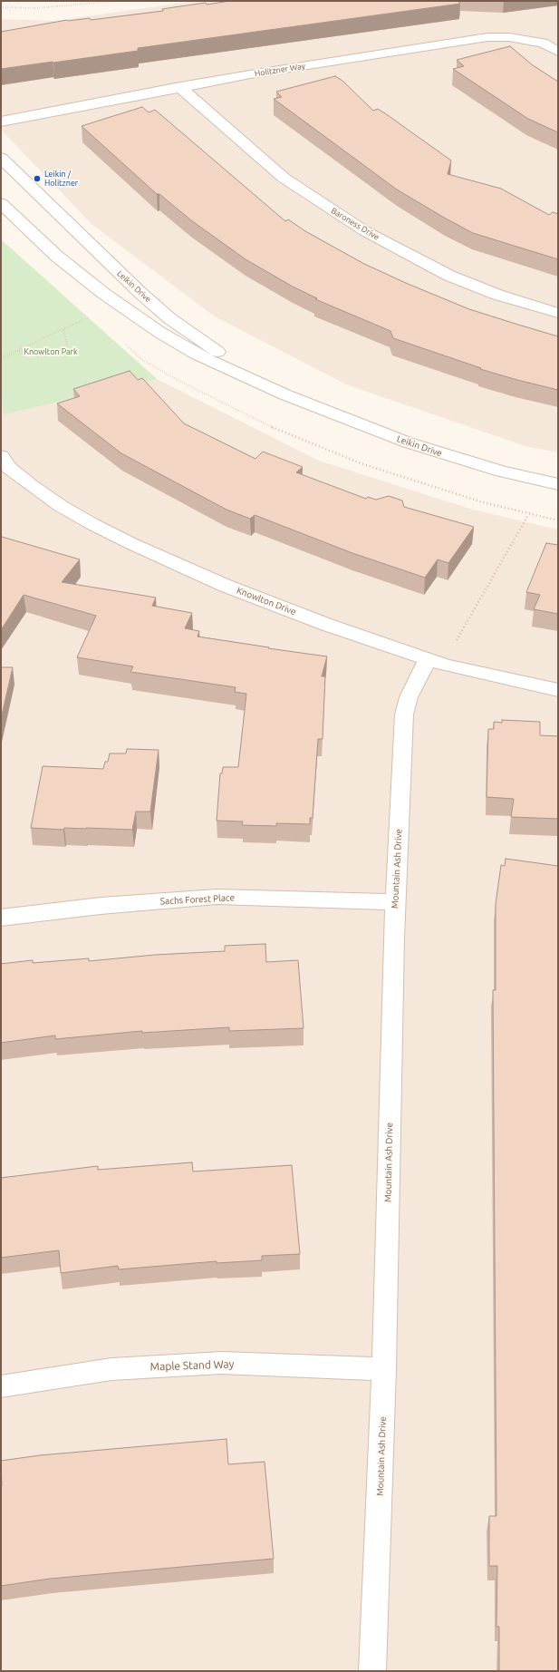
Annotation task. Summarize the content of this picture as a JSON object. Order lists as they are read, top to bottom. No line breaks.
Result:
{"streets":{"street":["Holitzner Way","Baroness Drive","Leikin Drive","Knowlton Drive","Mountain Ash Drive","Sachs Forest Place","Maple Stand Way"]},"crossings":[["Holitzner Way","Baroness Drive"],["Knowlton Drive","Mountain Ash Drive"],["Mountain Ash Drive","Sachs Forest Place"],["Mountain Ash Drive","Maple Stand Way"]],"parks":["Knowlton Park"],"places":["Leikin / Holitzner"]}
